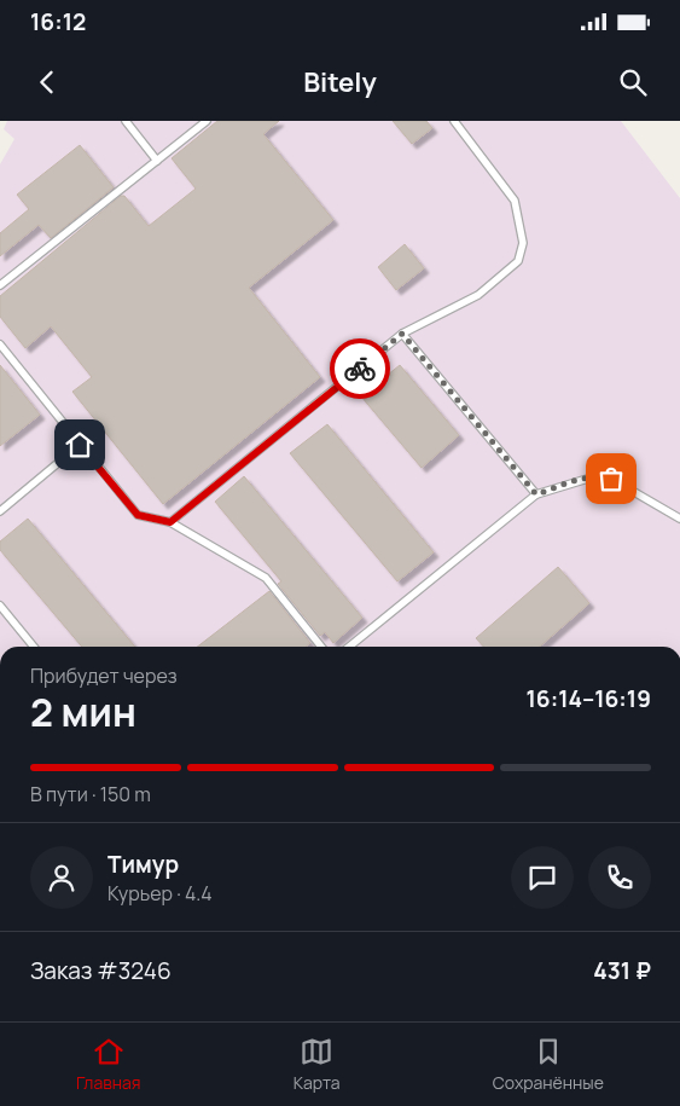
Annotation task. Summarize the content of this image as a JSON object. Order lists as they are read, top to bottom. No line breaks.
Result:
{"page":{"status":"16:12","header":"Bitely","heading":["2 мин","Прибудет через","16:14–16:19"],"panel":["Тимур","Курьер · 4.4","Заказ #3246","431 ₽"],"bar":"В пути · 150 m","tabs":["Главная","Карта","Сохранённые"]}}
